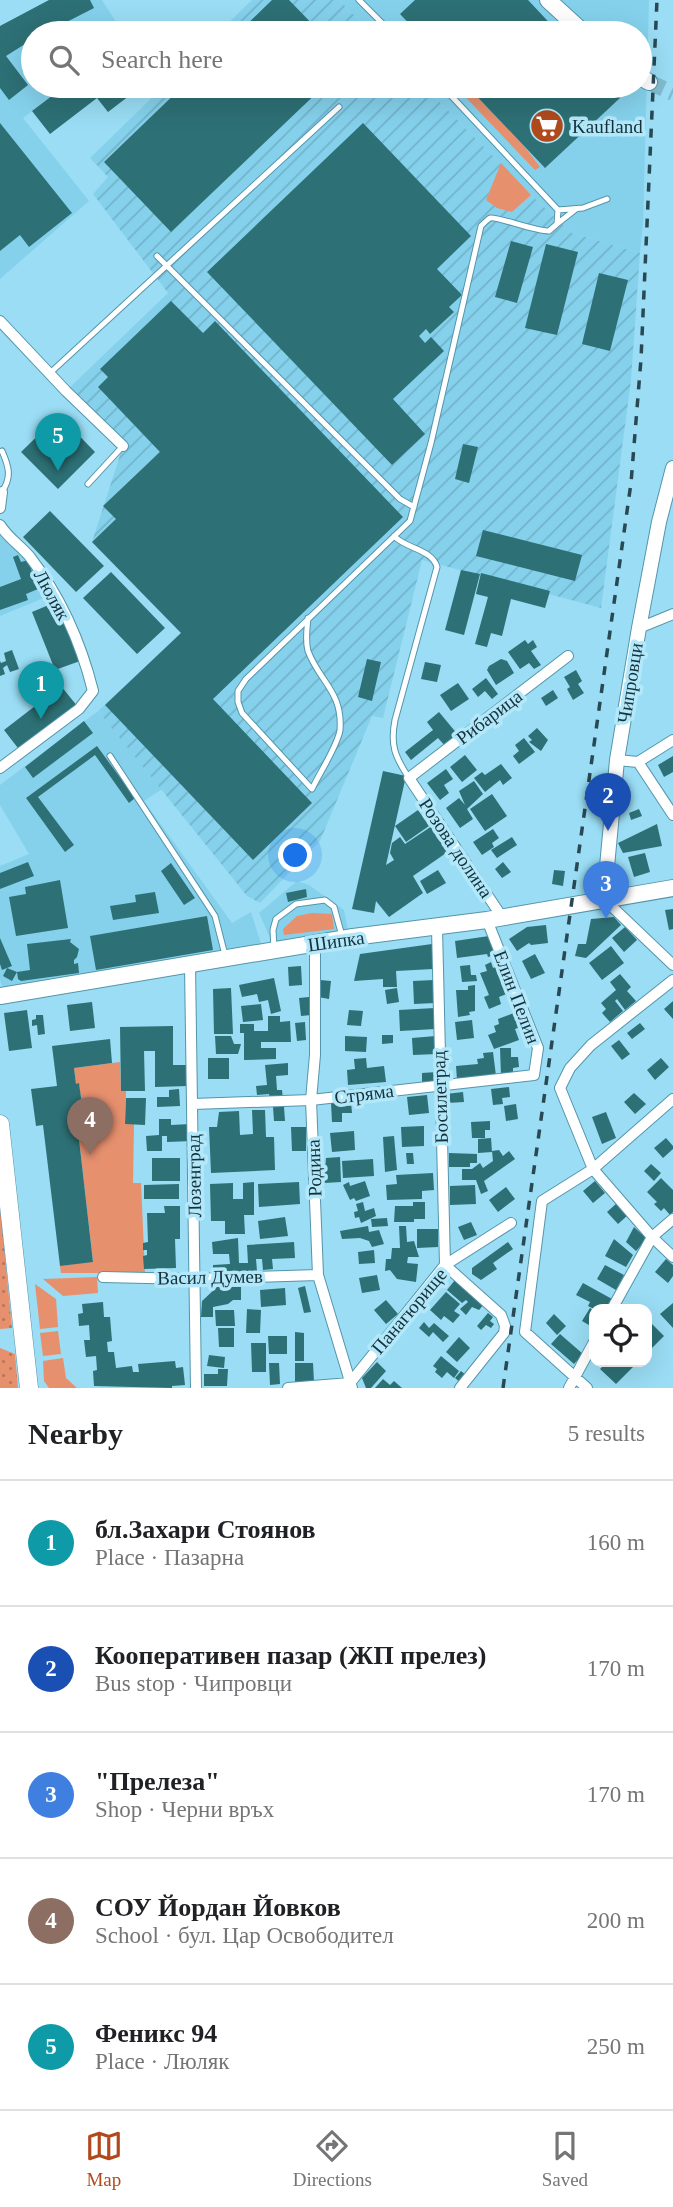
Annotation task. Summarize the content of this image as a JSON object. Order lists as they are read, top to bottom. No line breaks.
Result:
{"streets":{"main road":["Шипка"],"street":["Люляк","Чипровци","Рибарица","Розова долина","Елин Пелин","Стряма","Босилеград","Родина","Лозенград","Васил Думев","Панагюрище"]},"crossings":[["Чипровци","Шипка"],["Рибарица","Розова долина"],["Розова долина","Шипка"],["Розова долина","Елин Пелин"],["Шипка","Елин Пелин"],["Шипка","Босилеград"],["Шипка","Родина"],["Шипка","Лозенград"],["Елин Пелин","Стряма"],["Стряма","Босилеград"],["Стряма","Родина"],["Стряма","Лозенград"],["Босилеград","Панагюрище"],["Родина","Васил Думев"],["Родина","Панагюрище"],["Лозенград","Васил Думев"]],"places":{"supermarket":["Kaufland"]},"page":{"search":"Search here","pins":["5","1","2","3","4"],"heading":["Nearby","5 results"],"list":[{"mark":"1","name":"бл.Захари Стоянов","note":"Place · Пазарна","value":"160 m"},{"mark":"2","name":"Кооперативен пазар (ЖП прелез)","note":"Bus stop · Чипровци","value":"170 m"},{"mark":"3","name":"\"Прелеза\"","note":"Shop · Черни връх","value":"170 m"},{"mark":"4","name":"СОУ Йордан Йовков","note":"School · бул. Цар Освободител","value":"200 m"},{"mark":"5","name":"Феникс 94","note":"Place · Люляк","value":"250 m"}],"nav":["Map","Directions","Saved"]}}
